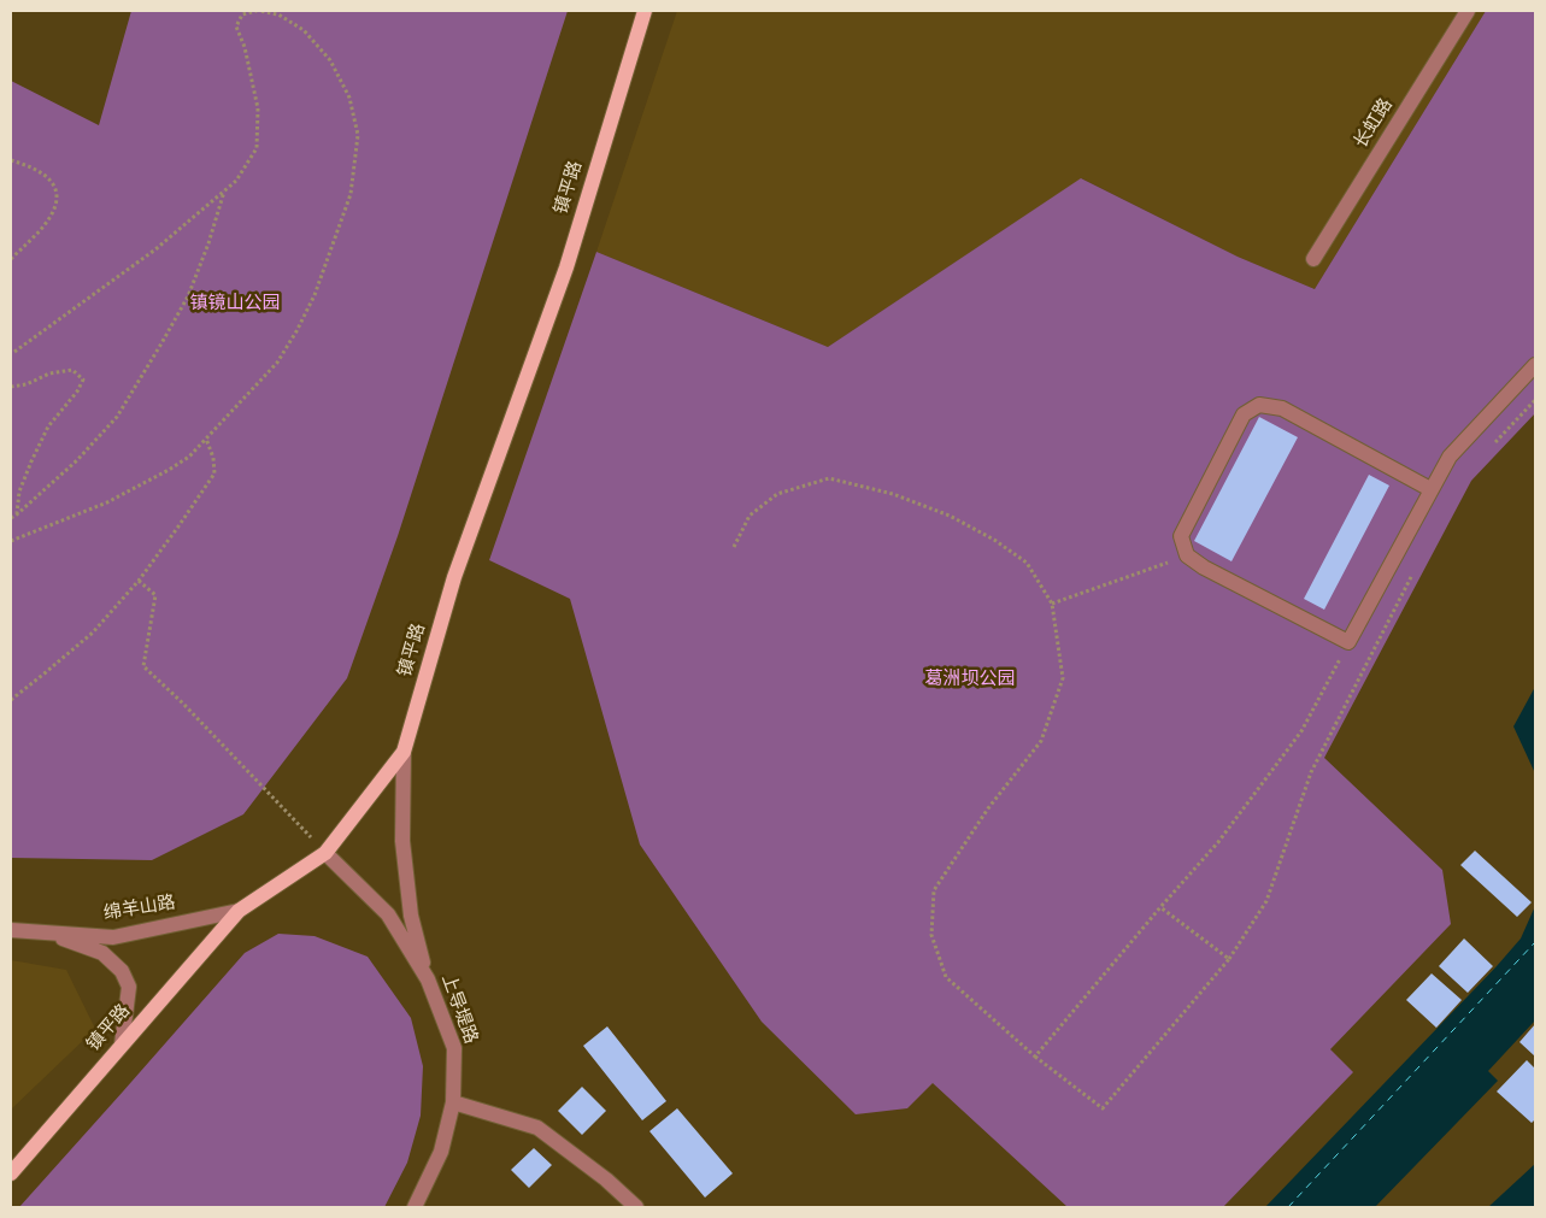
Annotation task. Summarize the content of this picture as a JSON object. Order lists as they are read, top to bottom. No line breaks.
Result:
{"streets":{"main road":["镇平路"],"street":["长虹路","绵羊山路","上导堤路"]},"crossings":[["镇平路","绵羊山路"],["镇平路","上导堤路"]],"parks":["镇镜山公园","葛洲坝公园"]}
